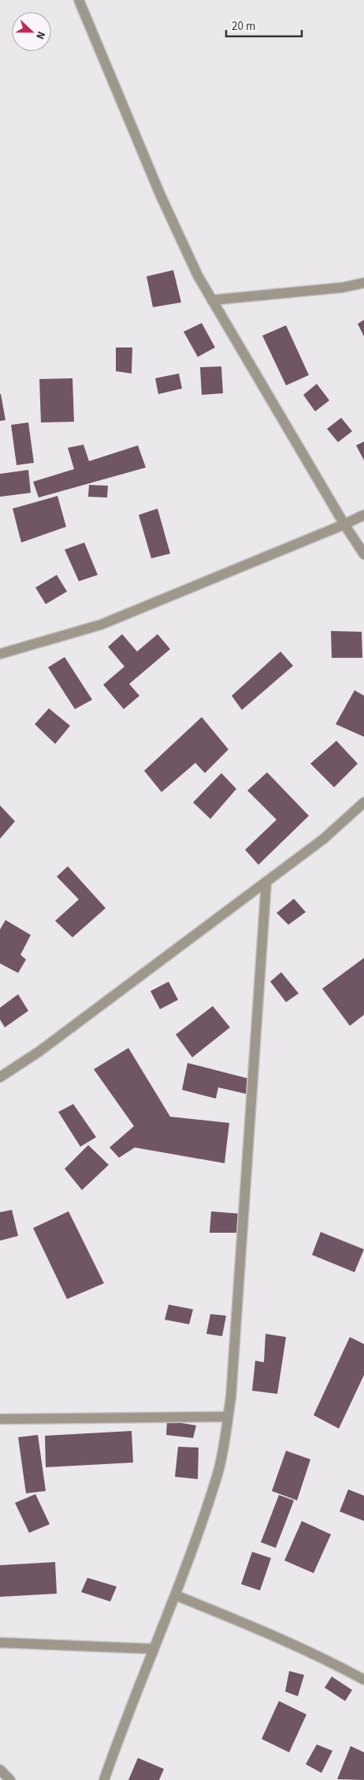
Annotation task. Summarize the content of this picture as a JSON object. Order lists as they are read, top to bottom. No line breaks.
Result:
{"scale_bar":"20 m","north":"right"}
